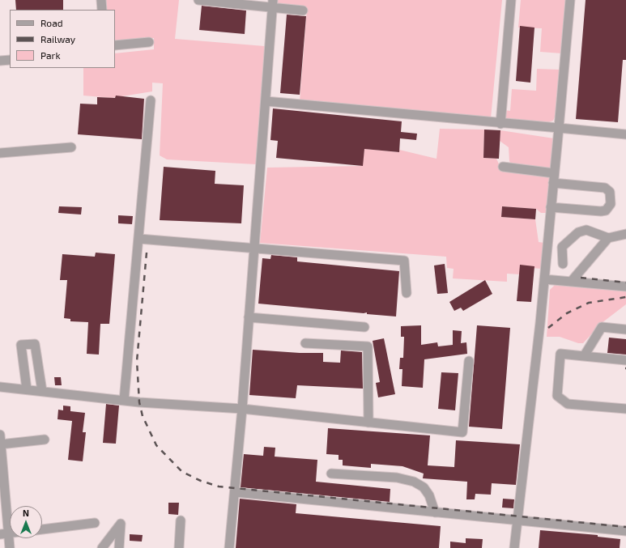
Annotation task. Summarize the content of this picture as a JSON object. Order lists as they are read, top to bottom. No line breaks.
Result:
{"legend":["Road","Railway","Park"],"north":"top"}
